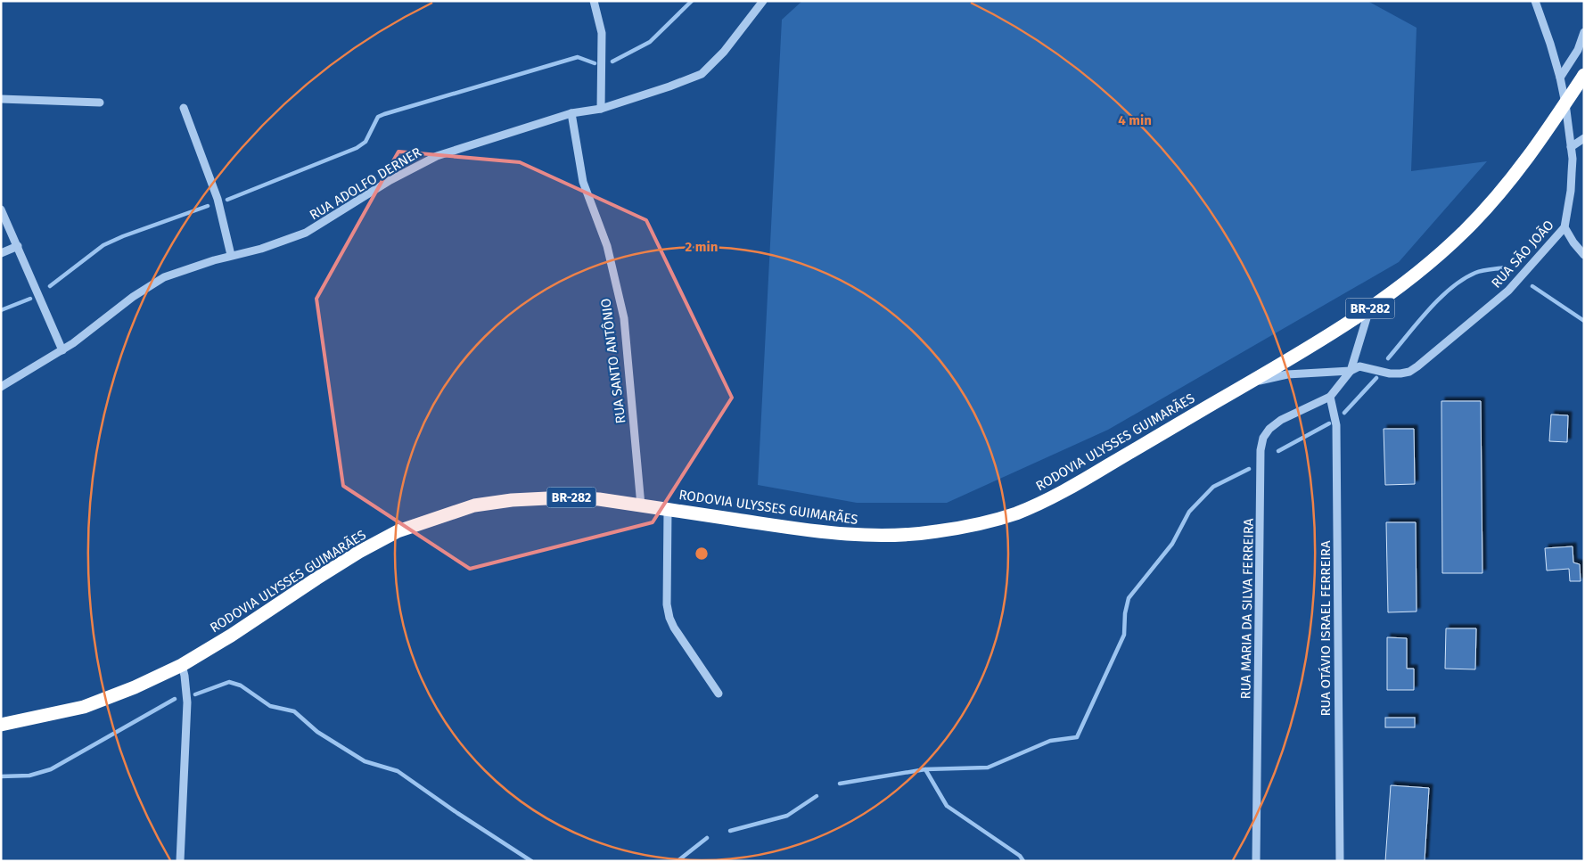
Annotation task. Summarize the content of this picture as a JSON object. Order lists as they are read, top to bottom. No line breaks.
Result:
{"streets":{"highway":["BR-282","RODOVIA ULYSSES GUIMARÃES"],"street":["RUA ADOLFO DERNER","RUA SÃO JOÃO","RUA SANTO ANTÔNIO","RUA MARIA DA SILVA FERREIRA","RUA OTÁVIO ISRAEL FERREIRA"]},"crossings":[["RUA ADOLFO DERNER","RUA SANTO ANTÔNIO"],["RUA SÃO JOÃO","RODOVIA ULYSSES GUIMARÃES"],["RUA SANTO ANTÔNIO","RODOVIA ULYSSES GUIMARÃES"],["RUA MARIA DA SILVA FERREIRA","RUA OTÁVIO ISRAEL FERREIRA"]],"rings":["4 min","2 min"]}
